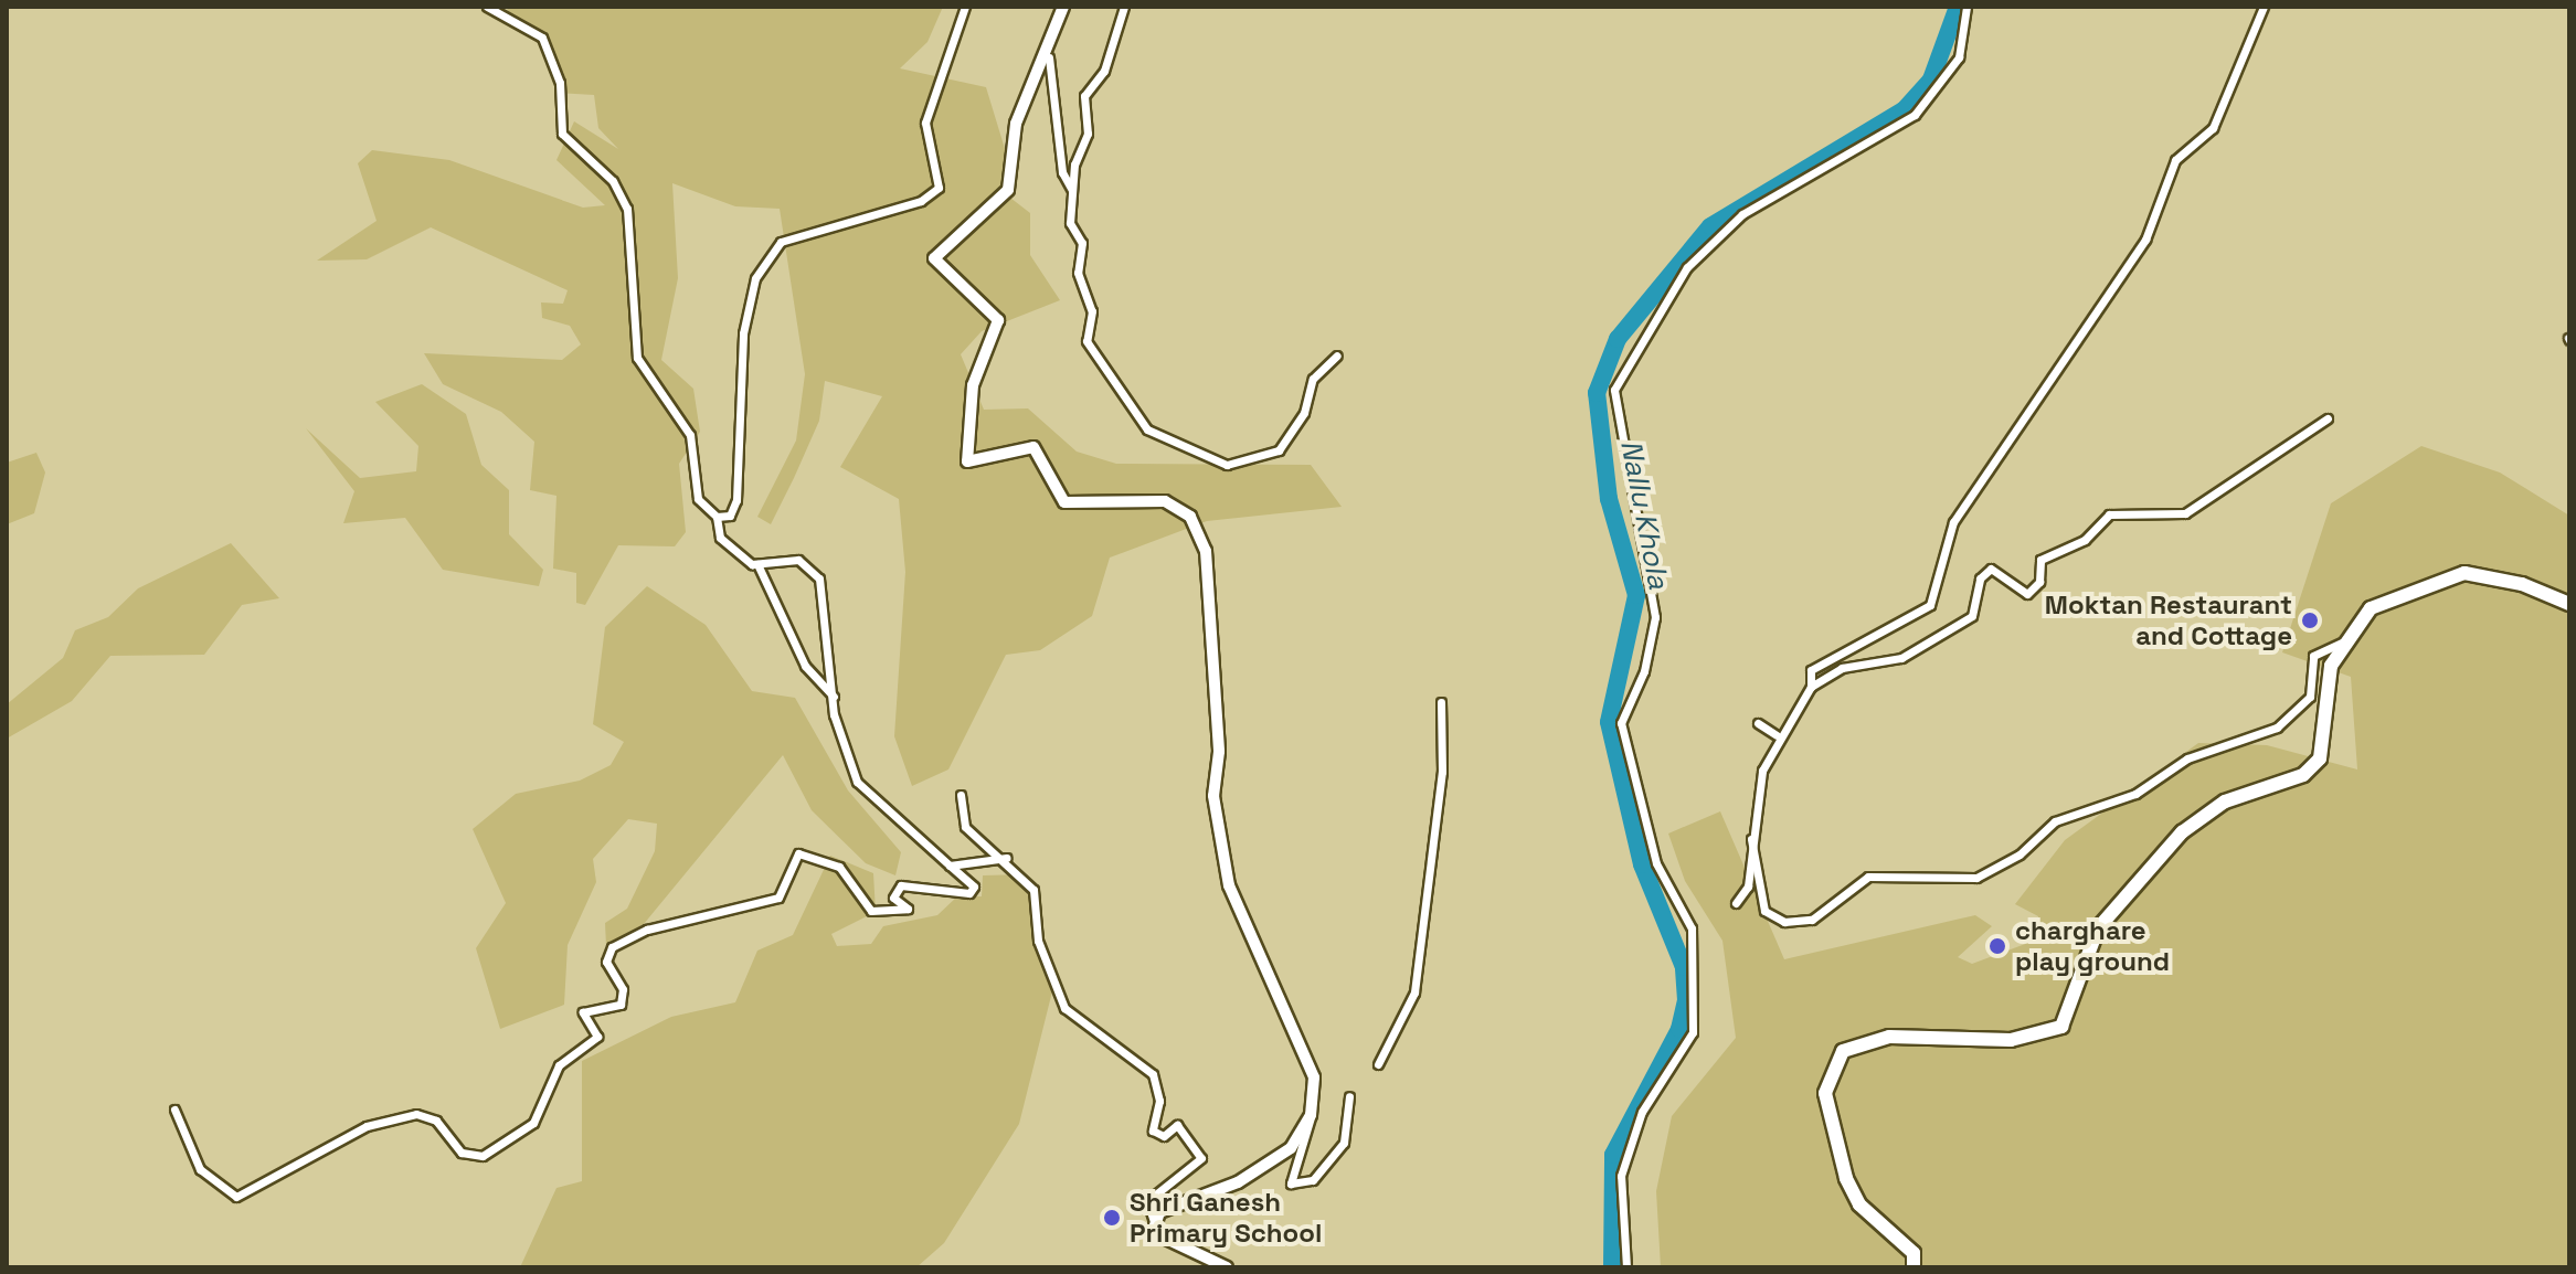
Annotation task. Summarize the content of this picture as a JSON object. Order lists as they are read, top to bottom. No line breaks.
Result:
{"water":["Nallu Khola"],"places":["Moktan Restaurant and Cottage","charghare play ground","Shri Ganesh Primary School"]}
